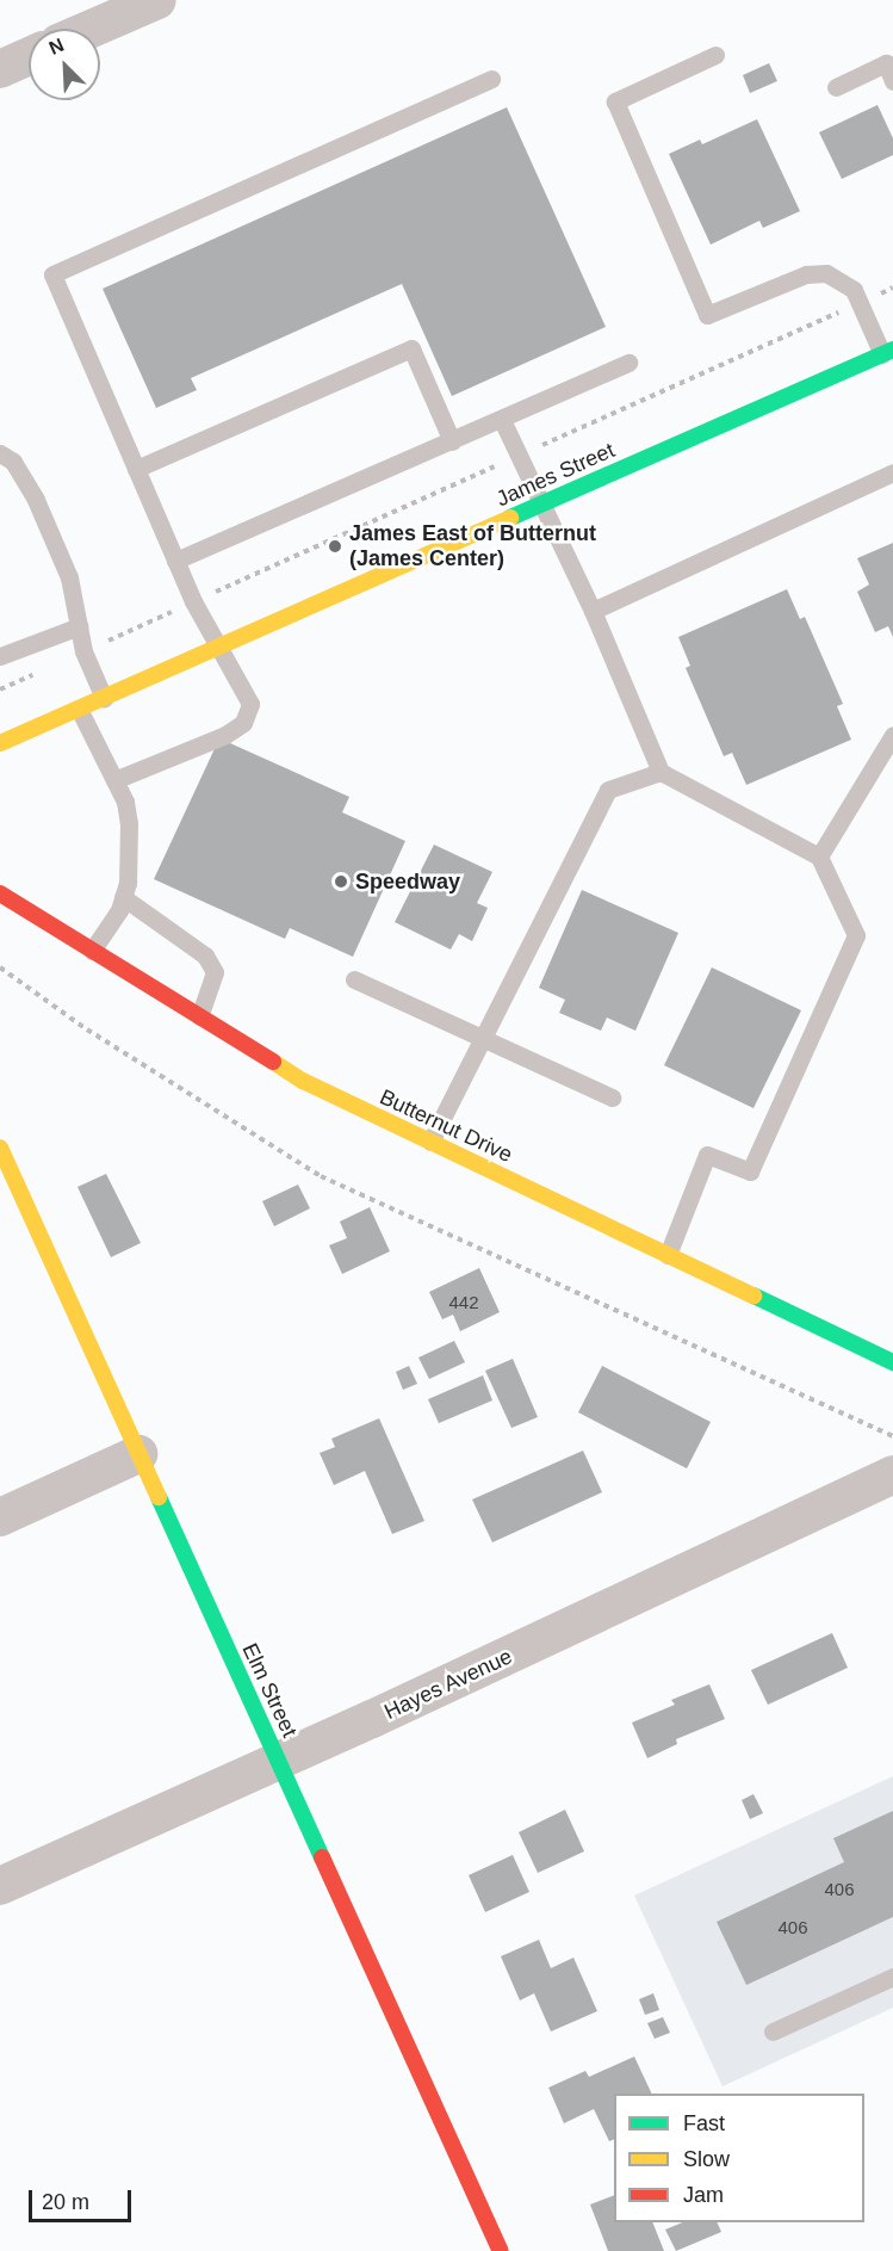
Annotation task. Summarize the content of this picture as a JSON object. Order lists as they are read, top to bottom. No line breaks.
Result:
{"streets":{"street":["James Street","Butternut Drive","Hayes Avenue","Elm Street"]},"crossings":[["Hayes Avenue","Elm Street"]],"places":["James East of Butternut (James Center)","Speedway"],"house_numbers":["442","406","406"],"legend":["Fast","Slow","Jam"],"scale_bar":"20 m","north":"top left"}
